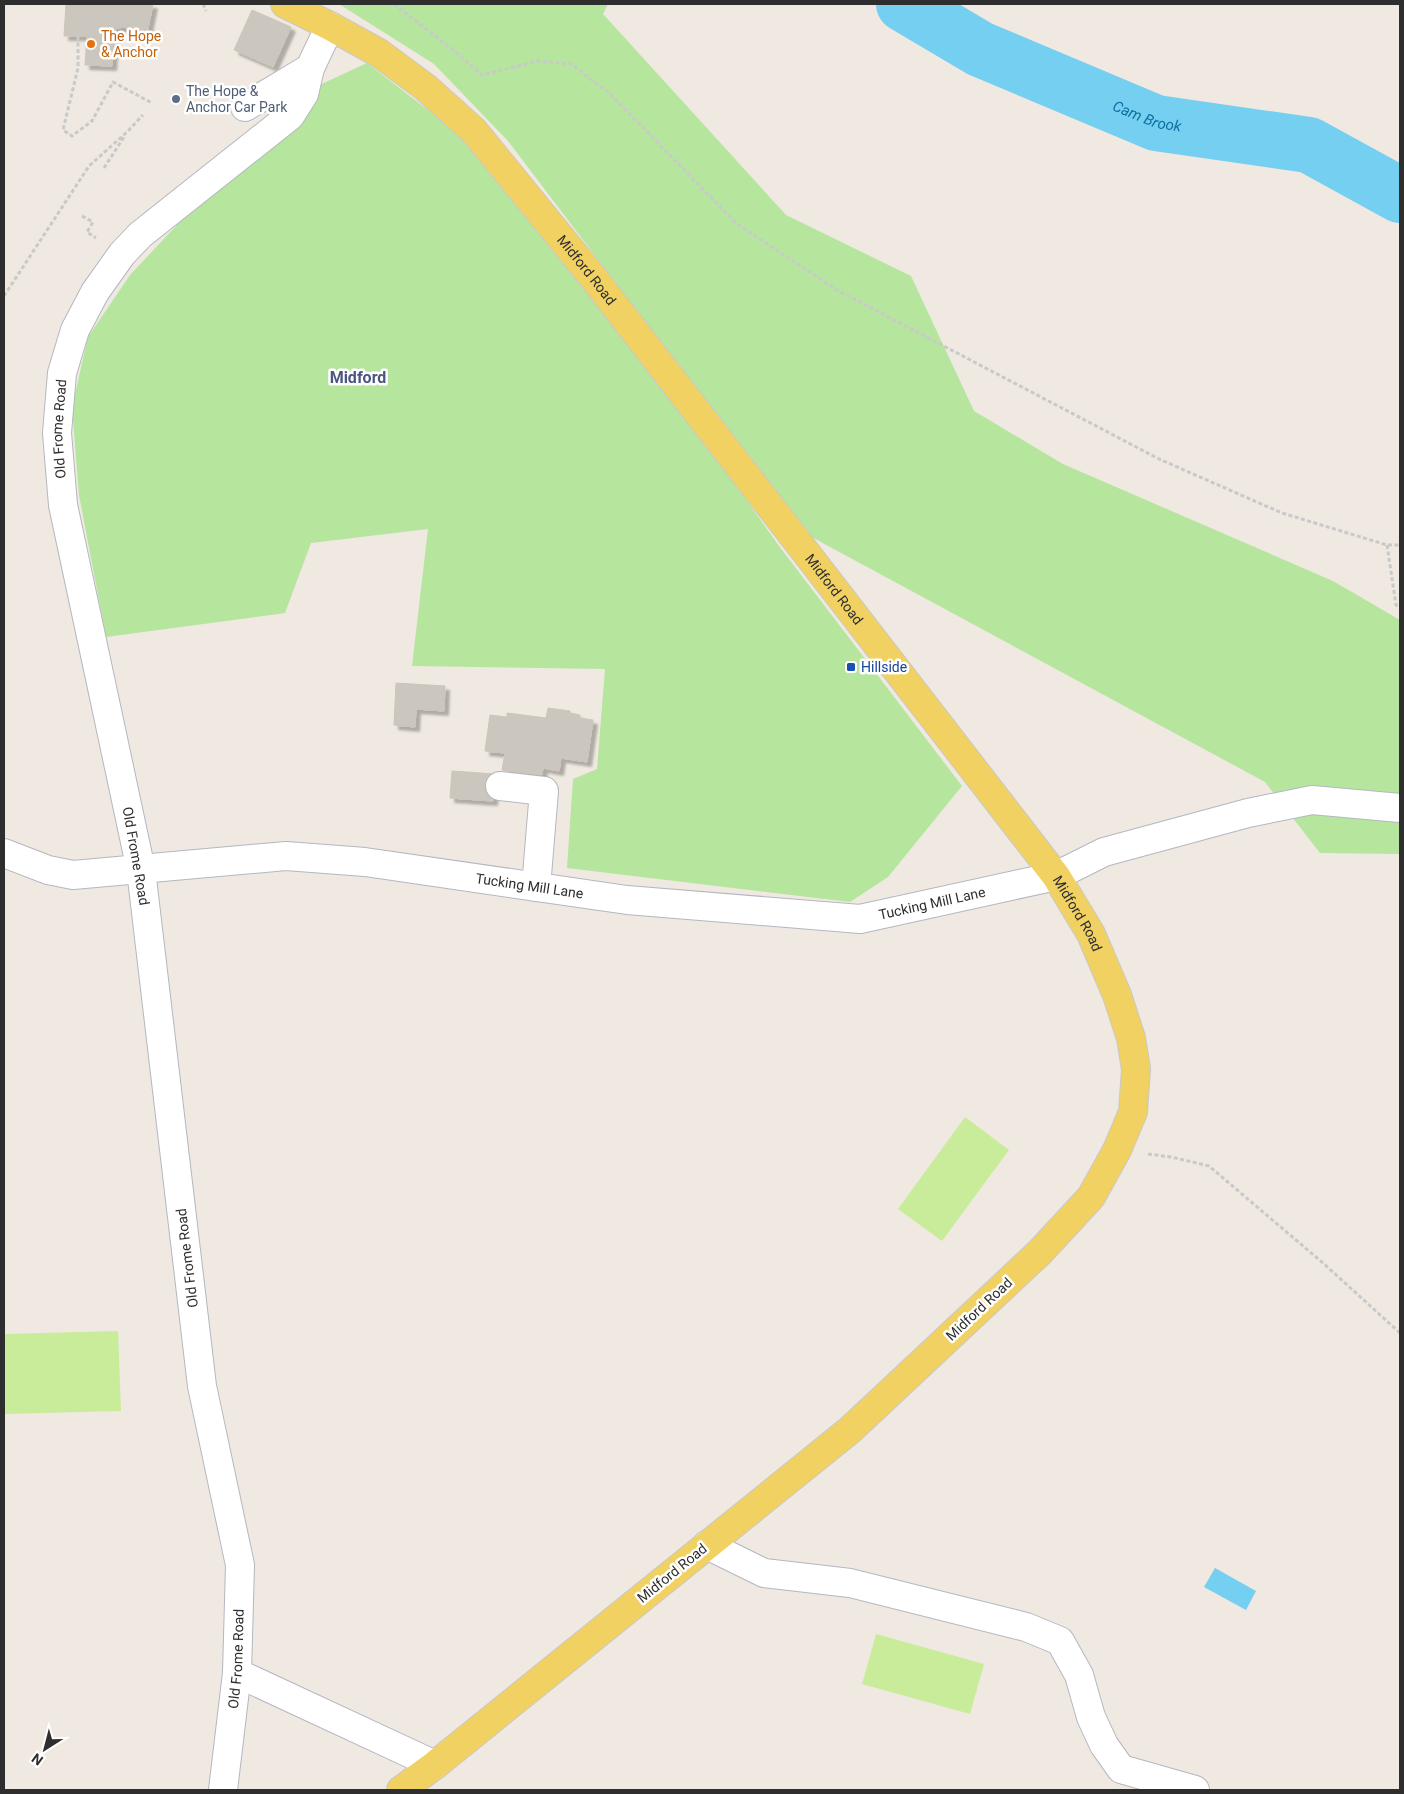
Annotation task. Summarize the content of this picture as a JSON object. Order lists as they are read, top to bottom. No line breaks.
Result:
{"streets":{"main road":["Midford Road"],"street":["Old Frome Road","Tucking Mill Lane"]},"crossings":[["Midford Road","Old Frome Road"],["Midford Road","Tucking Mill Lane"],["Old Frome Road","Tucking Mill Lane"]],"districts":["Midford"],"water":["Cam Brook"],"places":{"other":["The Hope & Anchor","The Hope & Anchor Car Park"],"transit":["Hillside"]},"north":"bottom left"}
